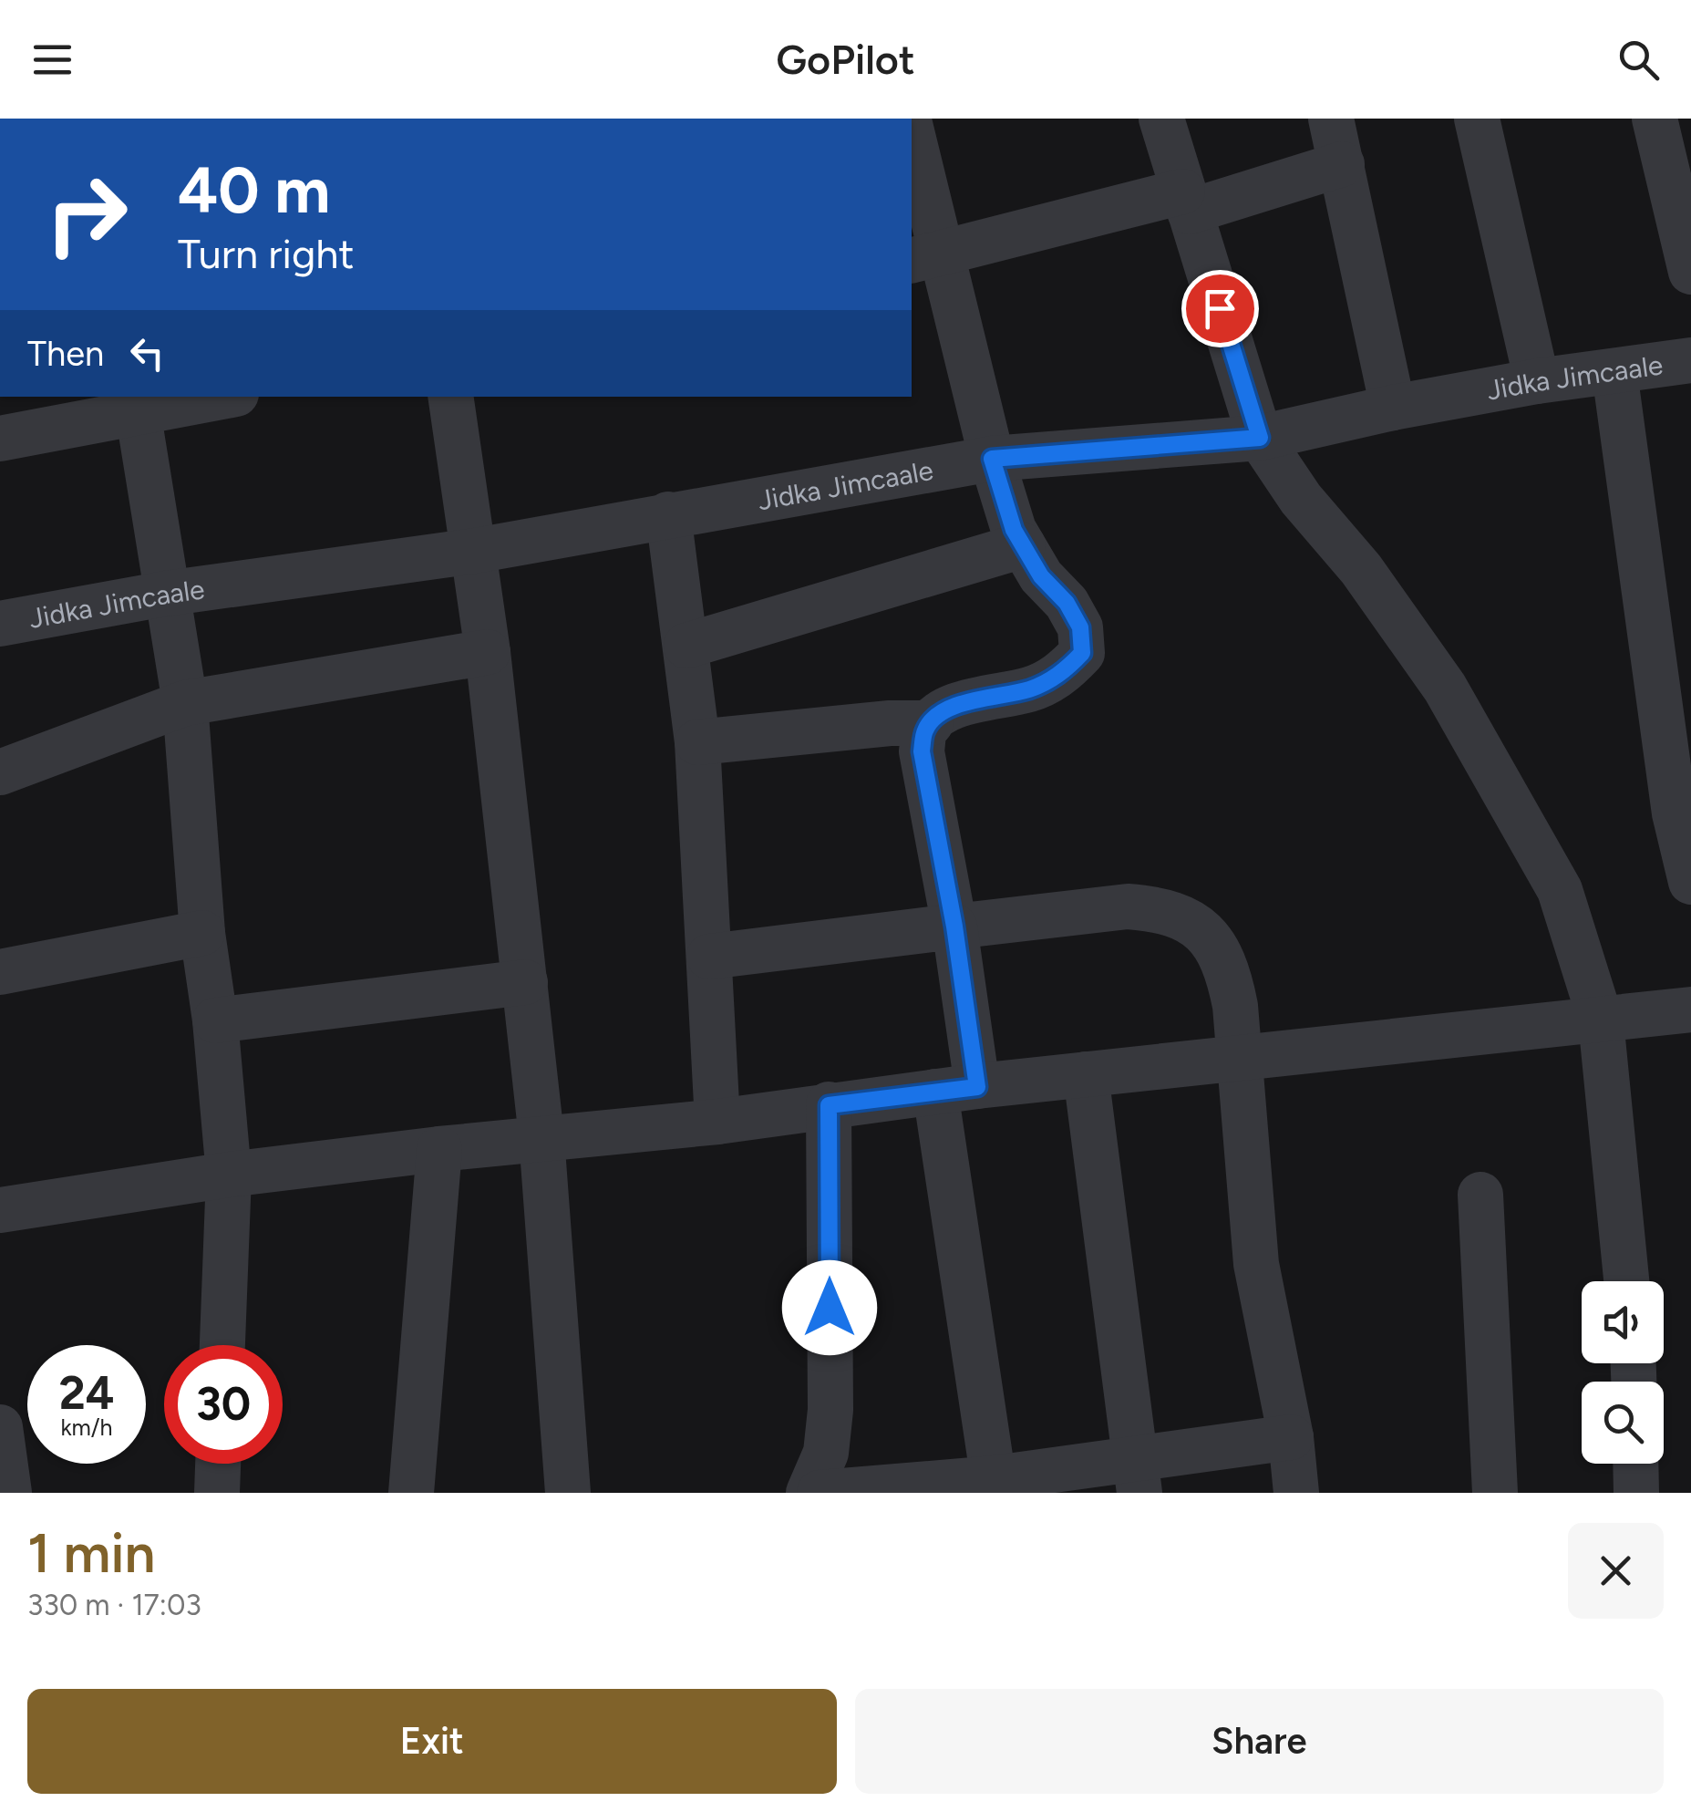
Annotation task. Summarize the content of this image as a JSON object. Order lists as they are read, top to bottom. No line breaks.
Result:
{"streets":{"street":["Jidka Jimcaale"]},"page":{"header":"GoPilot","turn":["40 m","Turn right"],"then":"Then","speed":"24 km/h","limit":"30","heading":["1 min","330 m · 17:03"],"buttons":["Exit","Share"]}}
